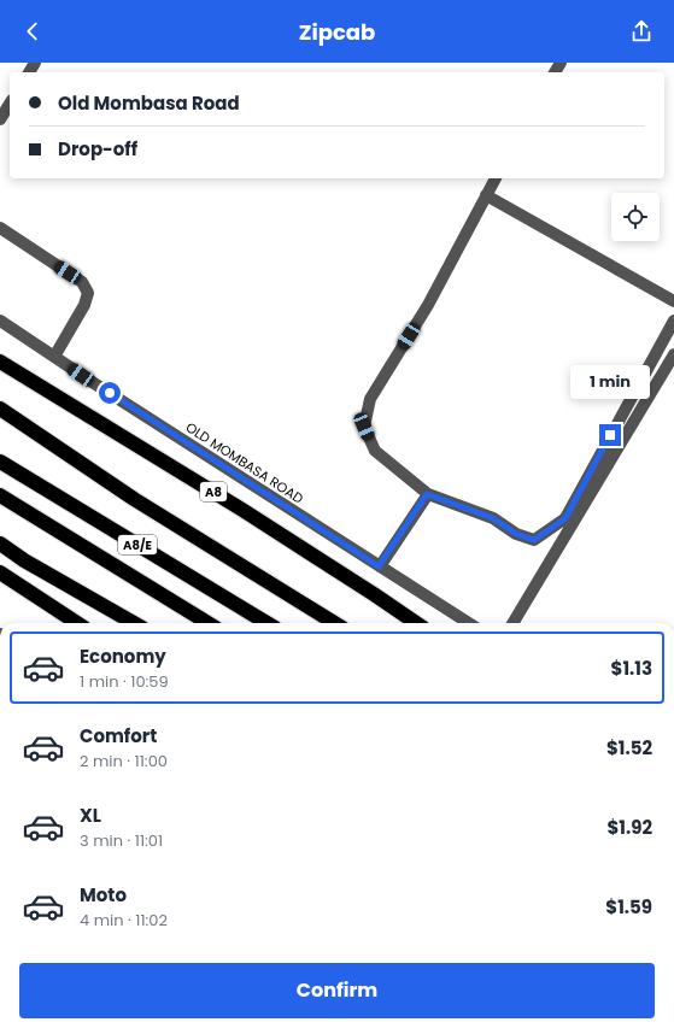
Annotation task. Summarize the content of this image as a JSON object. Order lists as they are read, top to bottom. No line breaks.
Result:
{"streets":{"highway":["A8","A8/E"],"street":["OLD MOMBASA ROAD"]},"page":{"header":"Zipcab","banner":["Old Mombasa Road","Drop-off"],"bubble":"1 min","list":[{"name":"Economy","note":"1 min · 10:59","value":"$1.13"},{"name":"Comfort","note":"2 min · 11:00","value":"$1.52"},{"name":"XL","note":"3 min · 11:01","value":"$1.92"},{"name":"Moto","note":"4 min · 11:02","value":"$1.59"}],"buttons":"Confirm"}}
